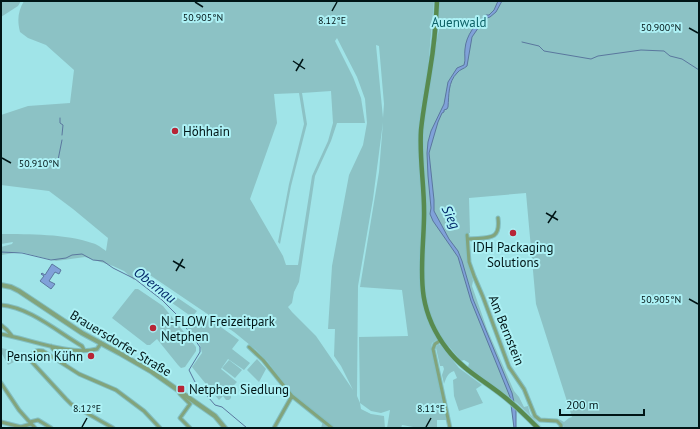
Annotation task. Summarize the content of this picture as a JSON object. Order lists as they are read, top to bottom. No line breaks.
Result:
{"streets":{"street":["Am Bernstein","Brauersdorfer Straße"]},"water":["Sieg","Obernau"],"parks":["Auenwald"],"places":{"other":["Höhhain","IDH Packaging Solutions","N-FLOW Freizeitpark Netphen","Pension Kühn"],"transit":["Netphen Siedlung"]},"scale_bar":"200 m","coordinates":["50.905°N","8.12°E","50.900°N","50.910°N","8.11°E"]}
